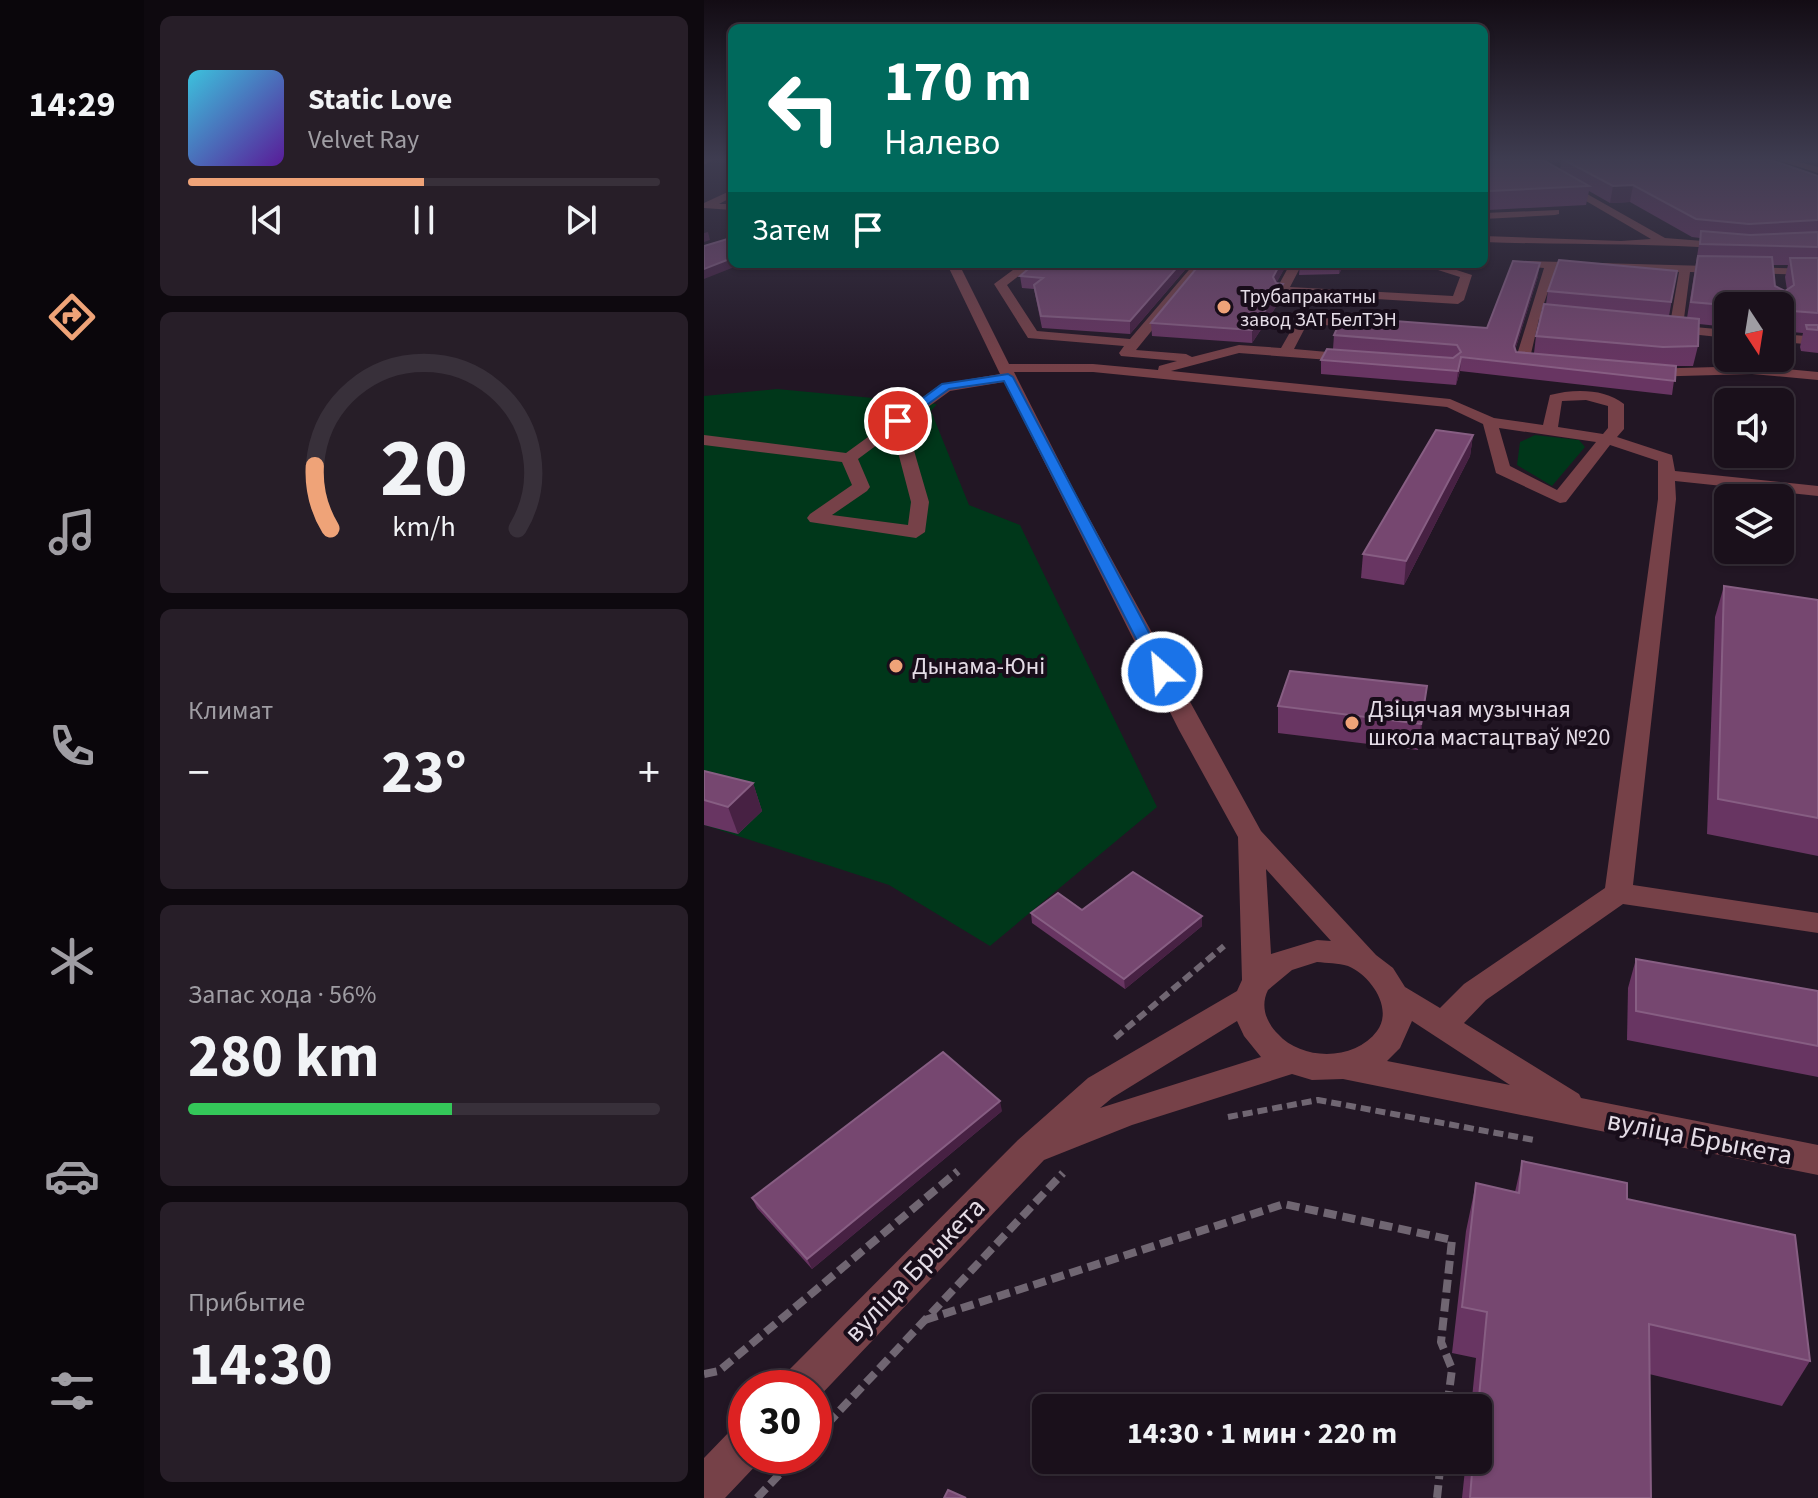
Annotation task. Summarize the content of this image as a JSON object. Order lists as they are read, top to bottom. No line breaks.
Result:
{"streets":{"street":["вуліца Брыкета"]},"places":["Трубапракатны завод ЗАТ БелТЭН","Дынама-Юні","Дзіцячая музычная школа мастацтваў №20"],"north":"bottom","page":{"tabs":"14:29","turn":["170 m","Налево"],"song":["Static Love","Velvet Ray"],"then":"Затем","tile":["Климат",["Запас хода · 56%","280 km"],["Прибытие","14:30"]],"heat":["−","23°","+"],"limit":"30","trip":"14:30 · 1 мин · 220 m","gauge":["20","km/h"]}}
